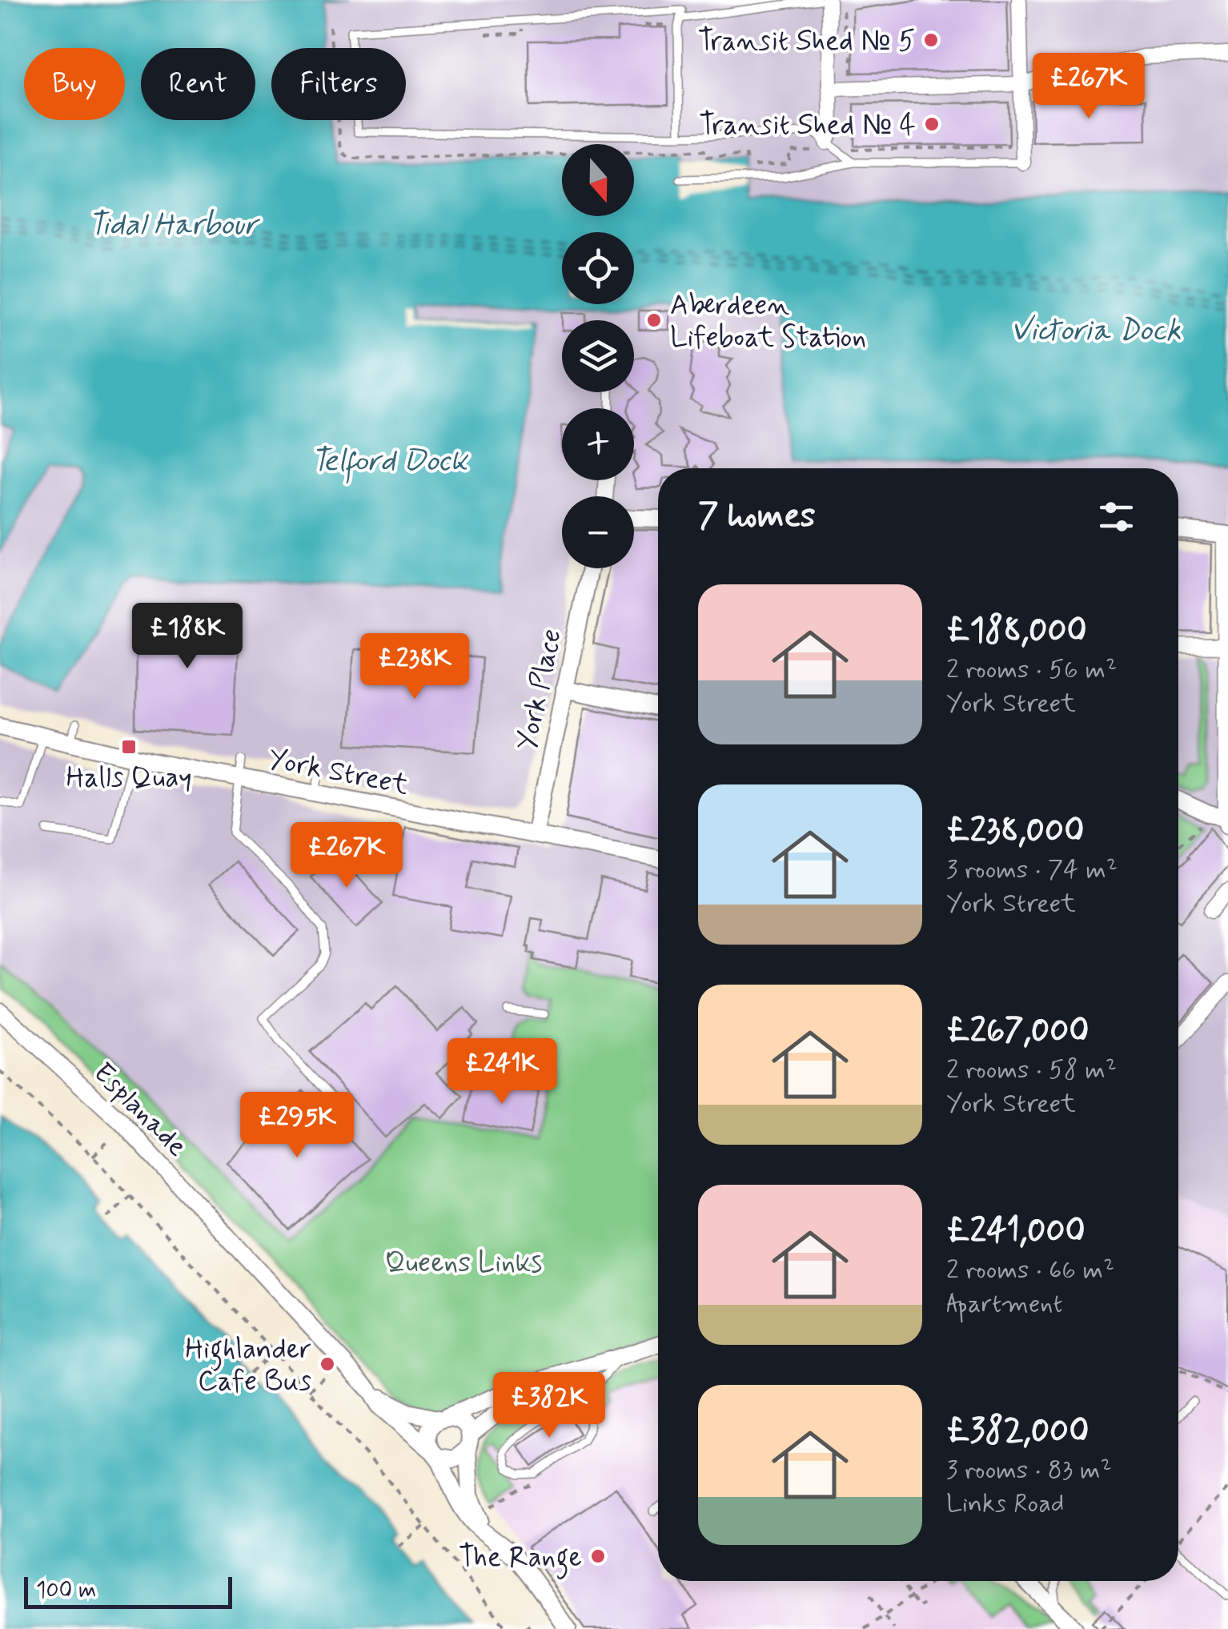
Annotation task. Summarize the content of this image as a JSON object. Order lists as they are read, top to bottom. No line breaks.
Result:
{"streets":{"street":["York Place","York Street","Esplanade"]},"crossings":[["York Place","York Street"]],"water":["Tidal Harbour","Victoria Dock","Telford Dock"],"parks":["Queens Links"],"places":{"other":["Transit Shed № 5","Transit Shed № 4","Aberdeen Lifeboat Station","Highlander Cafe Bus","The Range"],"transit":["Halls Quay"]},"scale_bar":"100 m","north":"bottom","page":{"chip":["Buy","Rent","Filters"],"price":["£267K","£188K","£238K","£267K","£241K","£295K","£382K"],"map_buttons":["+","−"],"heading":"7 homes","list":[{"name":"£188,000","note":"2 rooms · 56 m² · York Street"},{"name":"£238,000","note":"3 rooms · 74 m² · York Street"},{"name":"£267,000","note":"2 rooms · 58 m² · York Street"},{"name":"£241,000","note":"2 rooms · 66 m² · Apartment"},{"name":"£382,000","note":"3 rooms · 83 m² · Links Road"}],"scale":"100 m"}}
